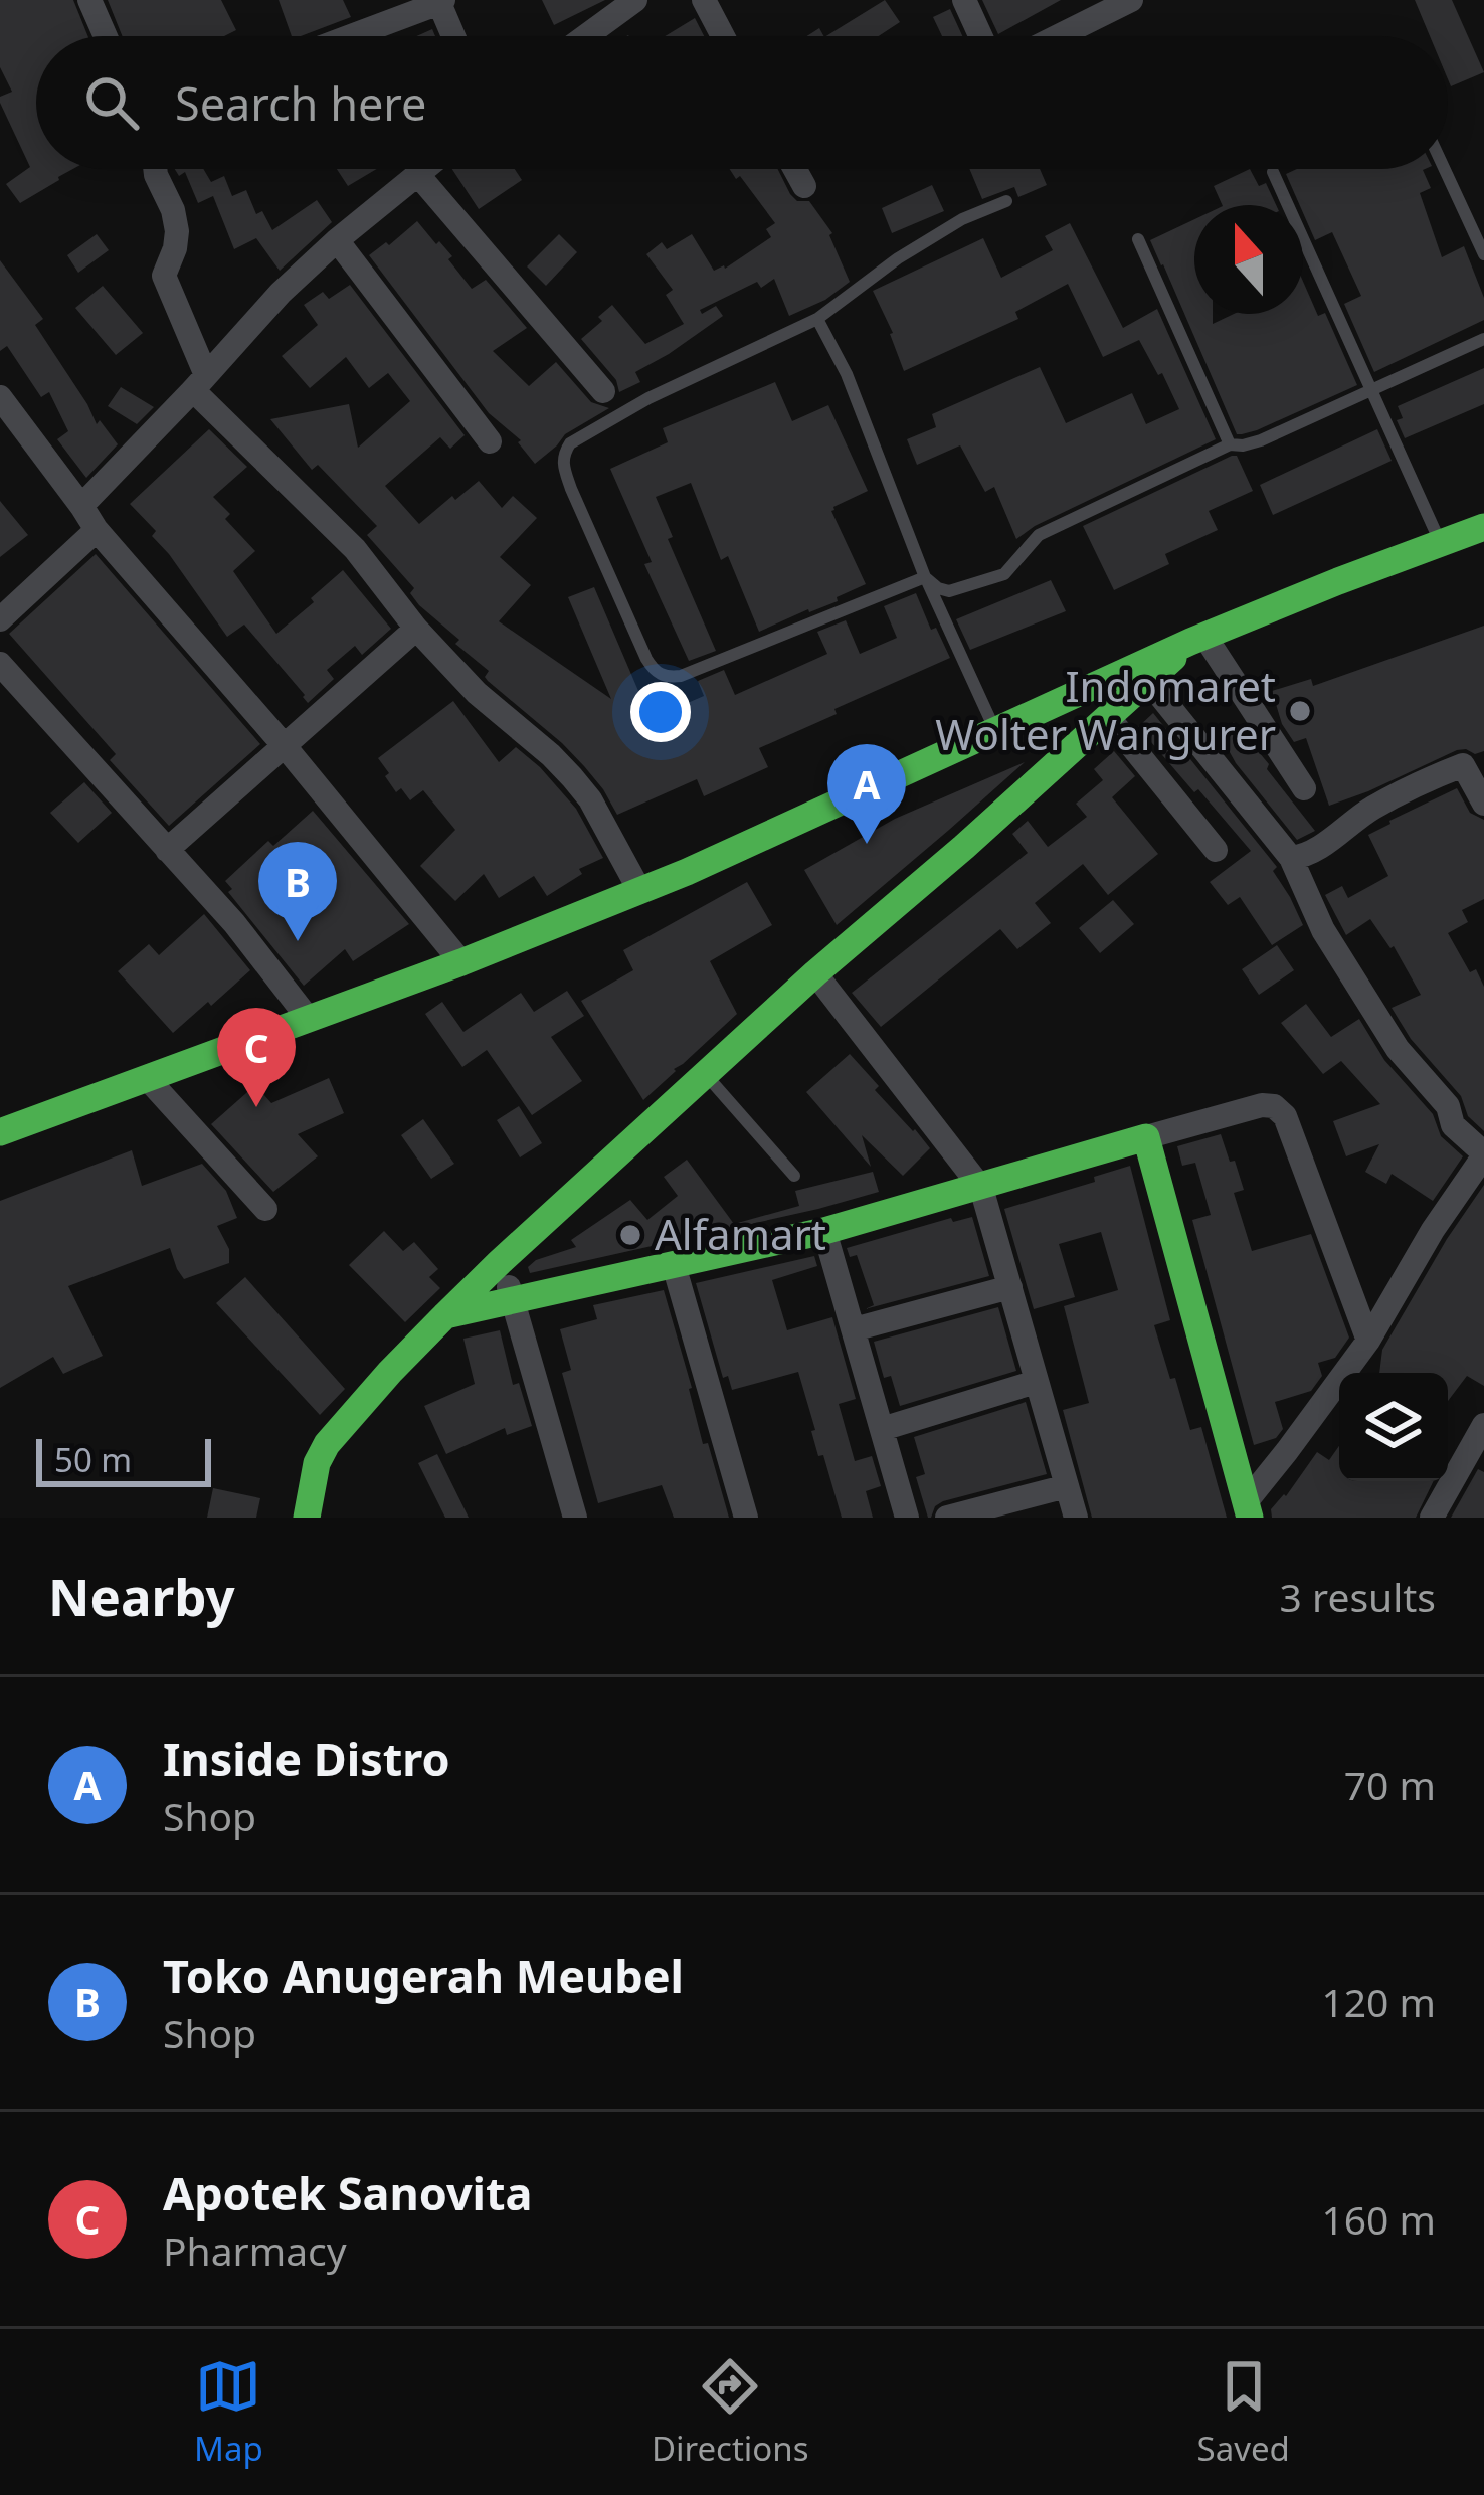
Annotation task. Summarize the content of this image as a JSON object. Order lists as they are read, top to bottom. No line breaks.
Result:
{"places":["Indomaret Wolter Wangurer","Alfamart"],"scale_bar":"50 m","north":"top","page":{"search":"Search here","pins":["A","B","C"],"scale":"50 m","heading":["Nearby","3 results"],"list":[{"mark":"A","name":"Inside Distro","note":"Shop","value":"70 m"},{"mark":"B","name":"Toko Anugerah Meubel","note":"Shop","value":"120 m"},{"mark":"C","name":"Apotek Sanovita","note":"Pharmacy","value":"160 m"}],"nav":["Map","Directions","Saved"]}}
